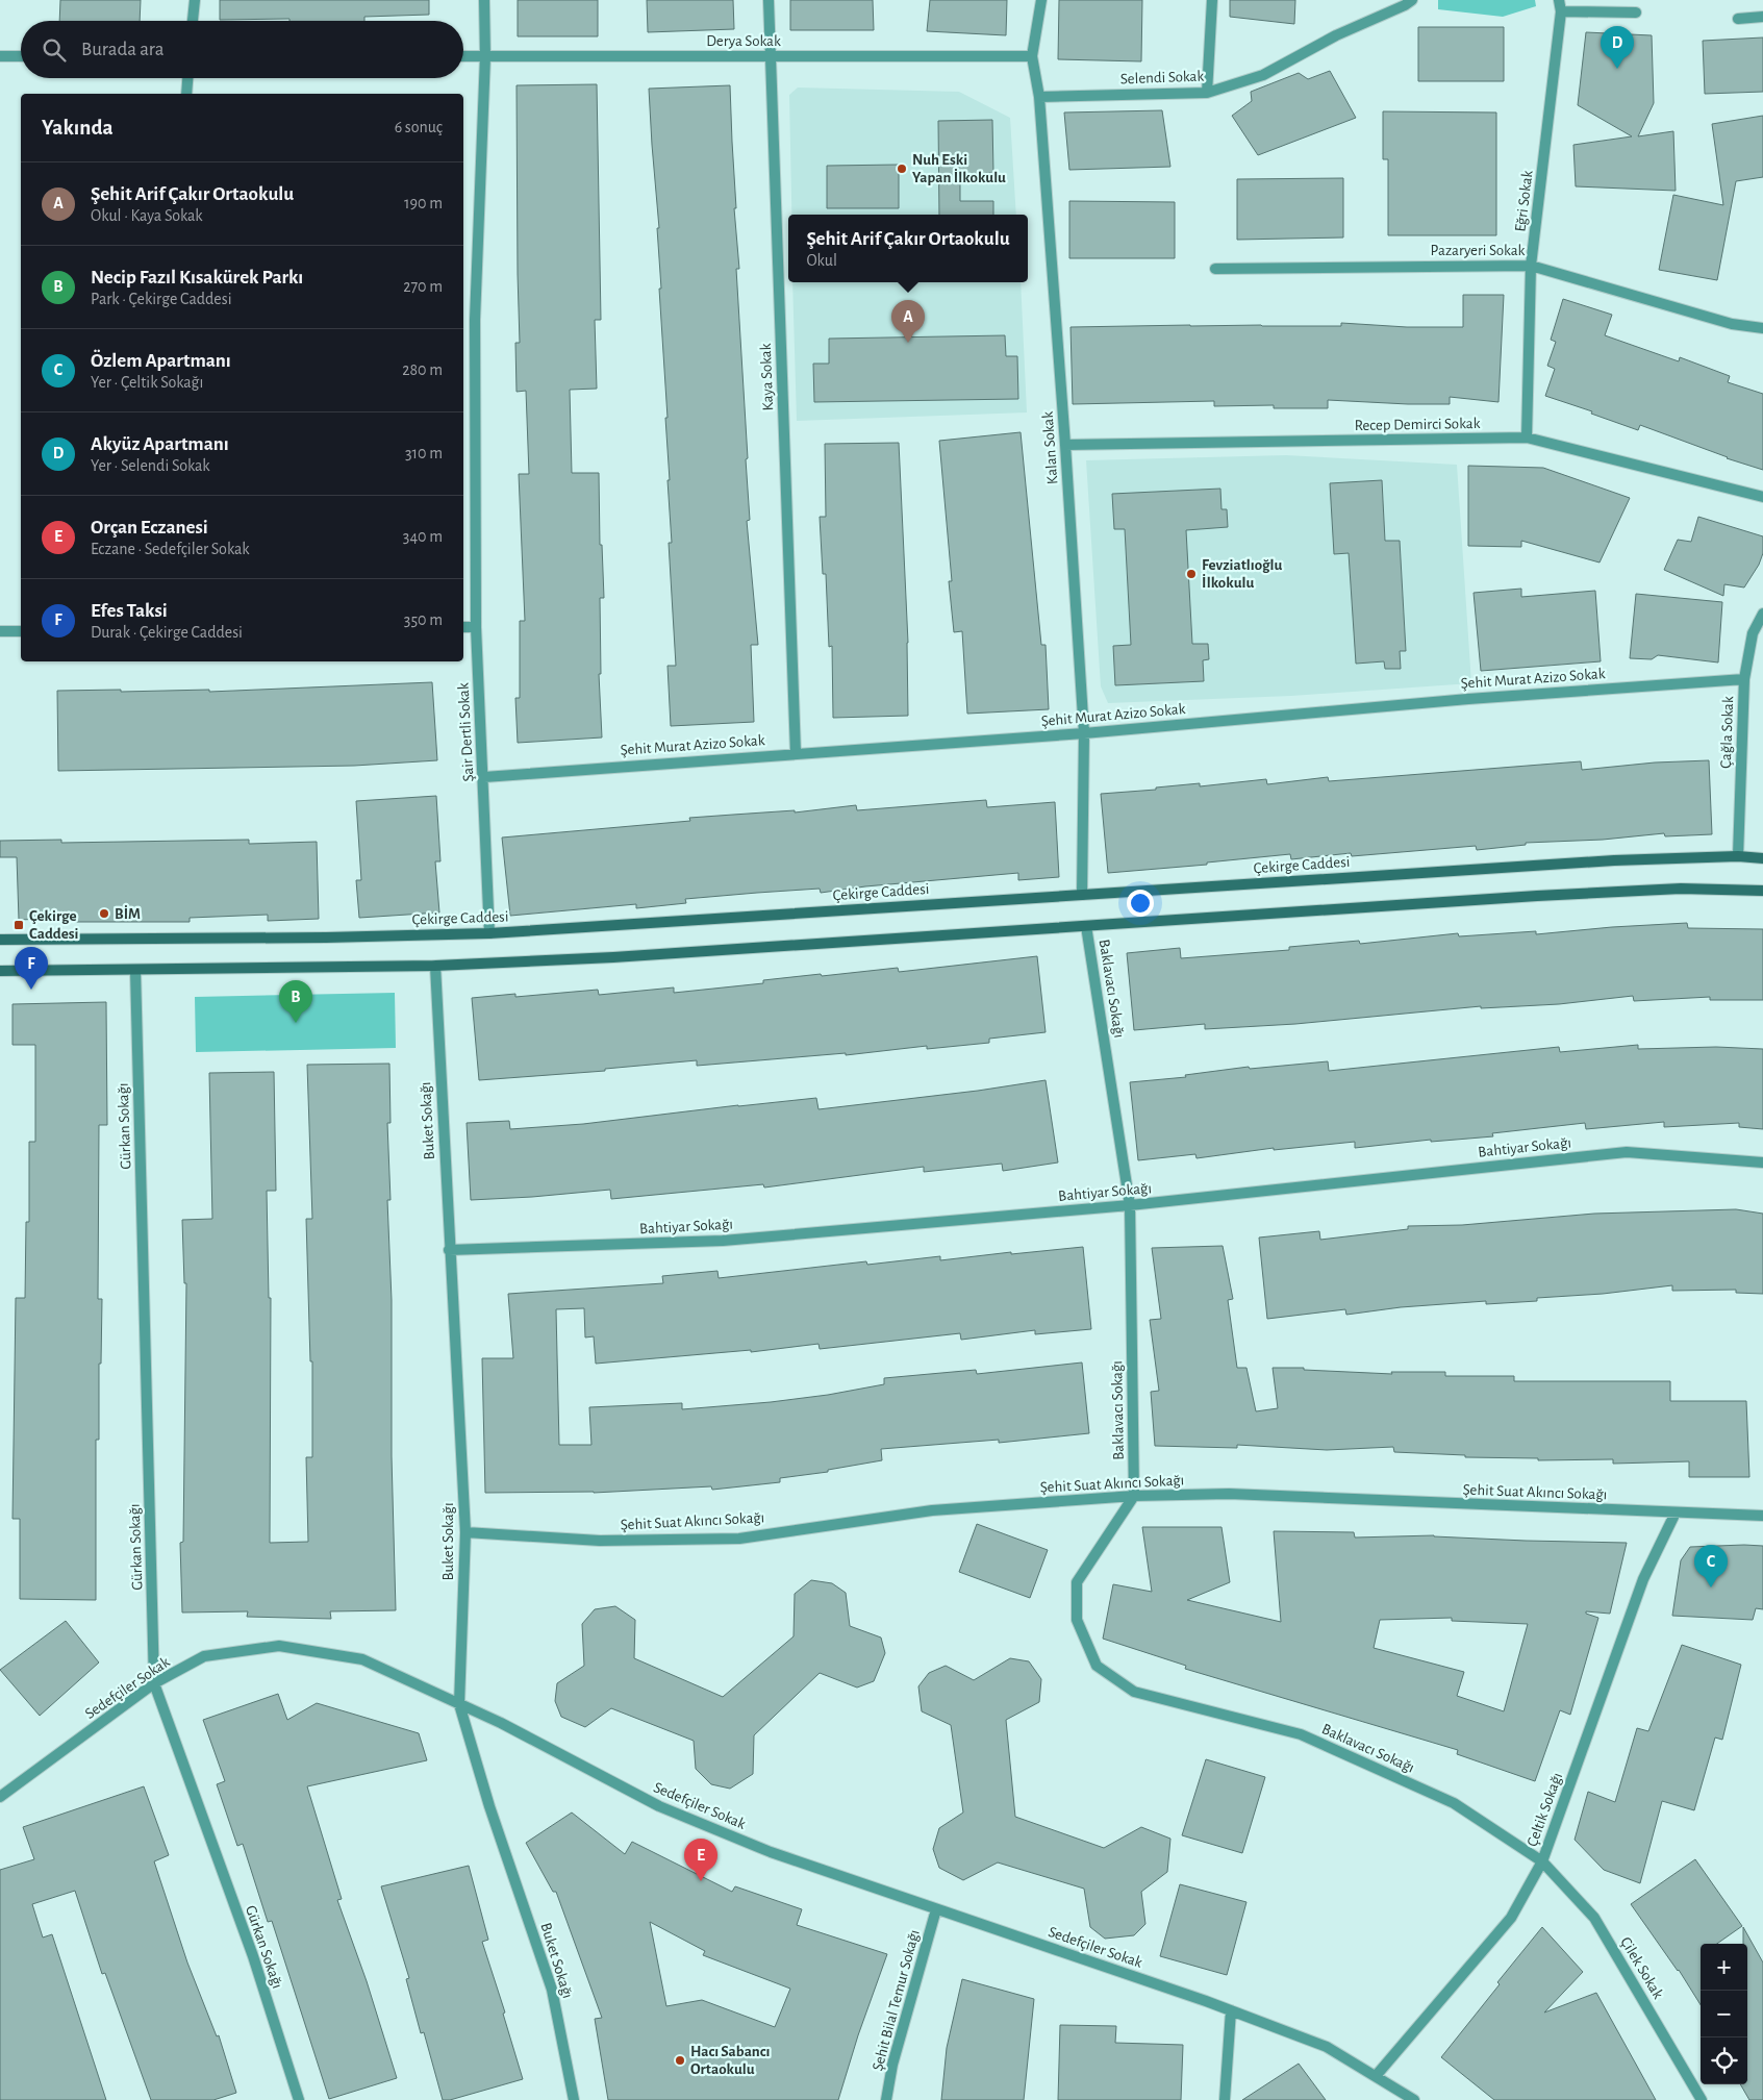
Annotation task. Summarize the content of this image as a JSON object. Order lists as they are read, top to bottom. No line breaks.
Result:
{"streets":{"main road":["Çekirge Caddesi"],"street":["Derya Sokak","Selendi Sokak","Eğri Sokak","Pazaryeri Sokak","Kaya Sokak","Recep Demirci Sokak","Kalan Sokak","Şehit Murat Azizo Sokak","Şair Dertli Sokak","Çağla Sokak","Baklavacı Sokağı","Buket Sokağı","Gürkan Sokağı","Bahtiyar Sokağı","Şehit Suat Akıncı Sokağı","Sedefçiler Sokak","Çeltik Sokağı","Çilek Sokak","Şehit Bilal Temur Sokağı"]},"crossings":[["Derya Sokak","Kaya Sokak"],["Derya Sokak","Kalan Sokak"],["Derya Sokak","Şair Dertli Sokak"],["Selendi Sokak","Kalan Sokak"],["Eğri Sokak","Pazaryeri Sokak"],["Eğri Sokak","Recep Demirci Sokak"],["Kaya Sokak","Şehit Murat Azizo Sokak"],["Recep Demirci Sokak","Kalan Sokak"],["Kalan Sokak","Şehit Murat Azizo Sokak"],["Kalan Sokak","Çekirge Caddesi"],["Şehit Murat Azizo Sokak","Şair Dertli Sokak"],["Şehit Murat Azizo Sokak","Çağla Sokak"],["Şair Dertli Sokak","Çekirge Caddesi"],["Çağla Sokak","Çekirge Caddesi"],["Baklavacı Sokağı","Bahtiyar Sokağı"],["Baklavacı Sokağı","Şehit Suat Akıncı Sokağı"],["Baklavacı Sokağı","Çeltik Sokağı"],["Baklavacı Sokağı","Çilek Sokak"],["Buket Sokağı","Bahtiyar Sokağı"],["Buket Sokağı","Şehit Suat Akıncı Sokağı"],["Buket Sokağı","Sedefçiler Sokak"],["Gürkan Sokağı","Sedefçiler Sokak"],["Şehit Suat Akıncı Sokağı","Çeltik Sokağı"],["Sedefçiler Sokak","Çeltik Sokağı"],["Sedefçiler Sokak","Şehit Bilal Temur Sokağı"],["Çeltik Sokağı","Çilek Sokak"]],"places":{"other":["Nuh Eski Yapan İlkokulu","Fevziatlıoğlu İlkokulu","BİM","Hacı Sabancı Ortaokulu"],"transit":["Çekirge Caddesi"]},"page":{"search":"Burada ara","pins":["D","A","F","B","C","E"],"heading":["Yakında","6 sonuç"],"list":[{"mark":"A","name":"Şehit Arif Çakır Ortaokulu","note":"Okul · Kaya Sokak","value":"190 m"},{"mark":"B","name":"Necip Fazıl Kısakürek Parkı","note":"Park · Çekirge Caddesi","value":"270 m"},{"mark":"C","name":"Özlem Apartmanı","note":"Yer · Çeltik Sokağı","value":"280 m"},{"mark":"D","name":"Akyüz Apartmanı","note":"Yer · Selendi Sokak","value":"310 m"},{"mark":"E","name":"Orçan Eczanesi","note":"Eczane · Sedefçiler Sokak","value":"340 m"},{"mark":"F","name":"Efes Taksi","note":"Durak · Çekirge Caddesi","value":"350 m"}],"popup":["Şehit Arif Çakır Ortaokulu","Okul"],"map_buttons":["+","−"]}}
